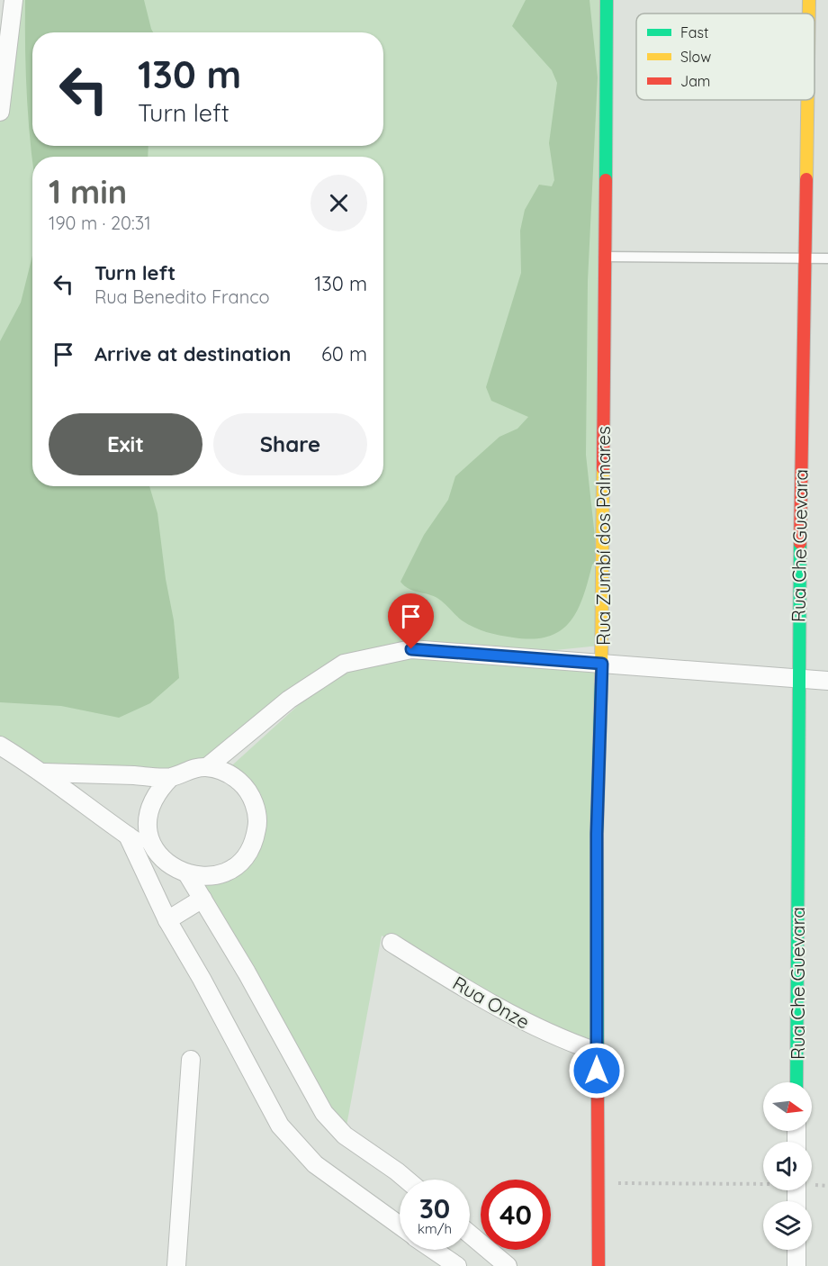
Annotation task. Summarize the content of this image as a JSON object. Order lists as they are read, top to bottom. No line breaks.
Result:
{"streets":{"street":["Rua Zumbí dos Palmares","Rua Che Guevara","Rua Onze"]},"crossings":[["Rua Zumbí dos Palmares","Rua Onze"]],"legend":["Fast","Slow","Jam"],"north":"right","page":{"turn":["130 m","Turn left"],"heading":["1 min","190 m · 20:31"],"list":[{"name":"Turn left","note":"Rua Benedito Franco","value":"130 m"},{"name":"Arrive at destination","value":"60 m"}],"buttons":["Exit","Share"],"speed":"30 km/h","limit":"40"}}
